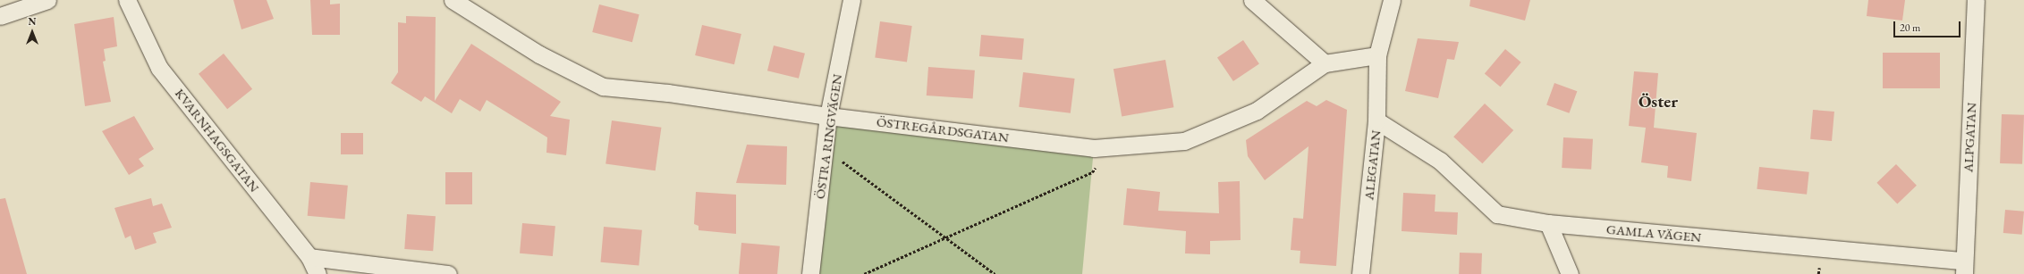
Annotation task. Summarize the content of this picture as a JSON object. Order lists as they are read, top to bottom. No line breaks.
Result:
{"streets":{"street":["ÖSTREGÅRDSGATAN","ÖSTRA RINGVÄGEN","ALPGATAN","KVARNHAGSGATAN","ALEGATAN","GAMLA VÄGEN"]},"crossings":[["ÖSTREGÅRDSGATAN","ÖSTRA RINGVÄGEN"],["ÖSTREGÅRDSGATAN","ALEGATAN"],["ALPGATAN","GAMLA VÄGEN"],["ALEGATAN","GAMLA VÄGEN"]],"districts":["Öster"],"scale_bar":"20 m","north":"top"}
